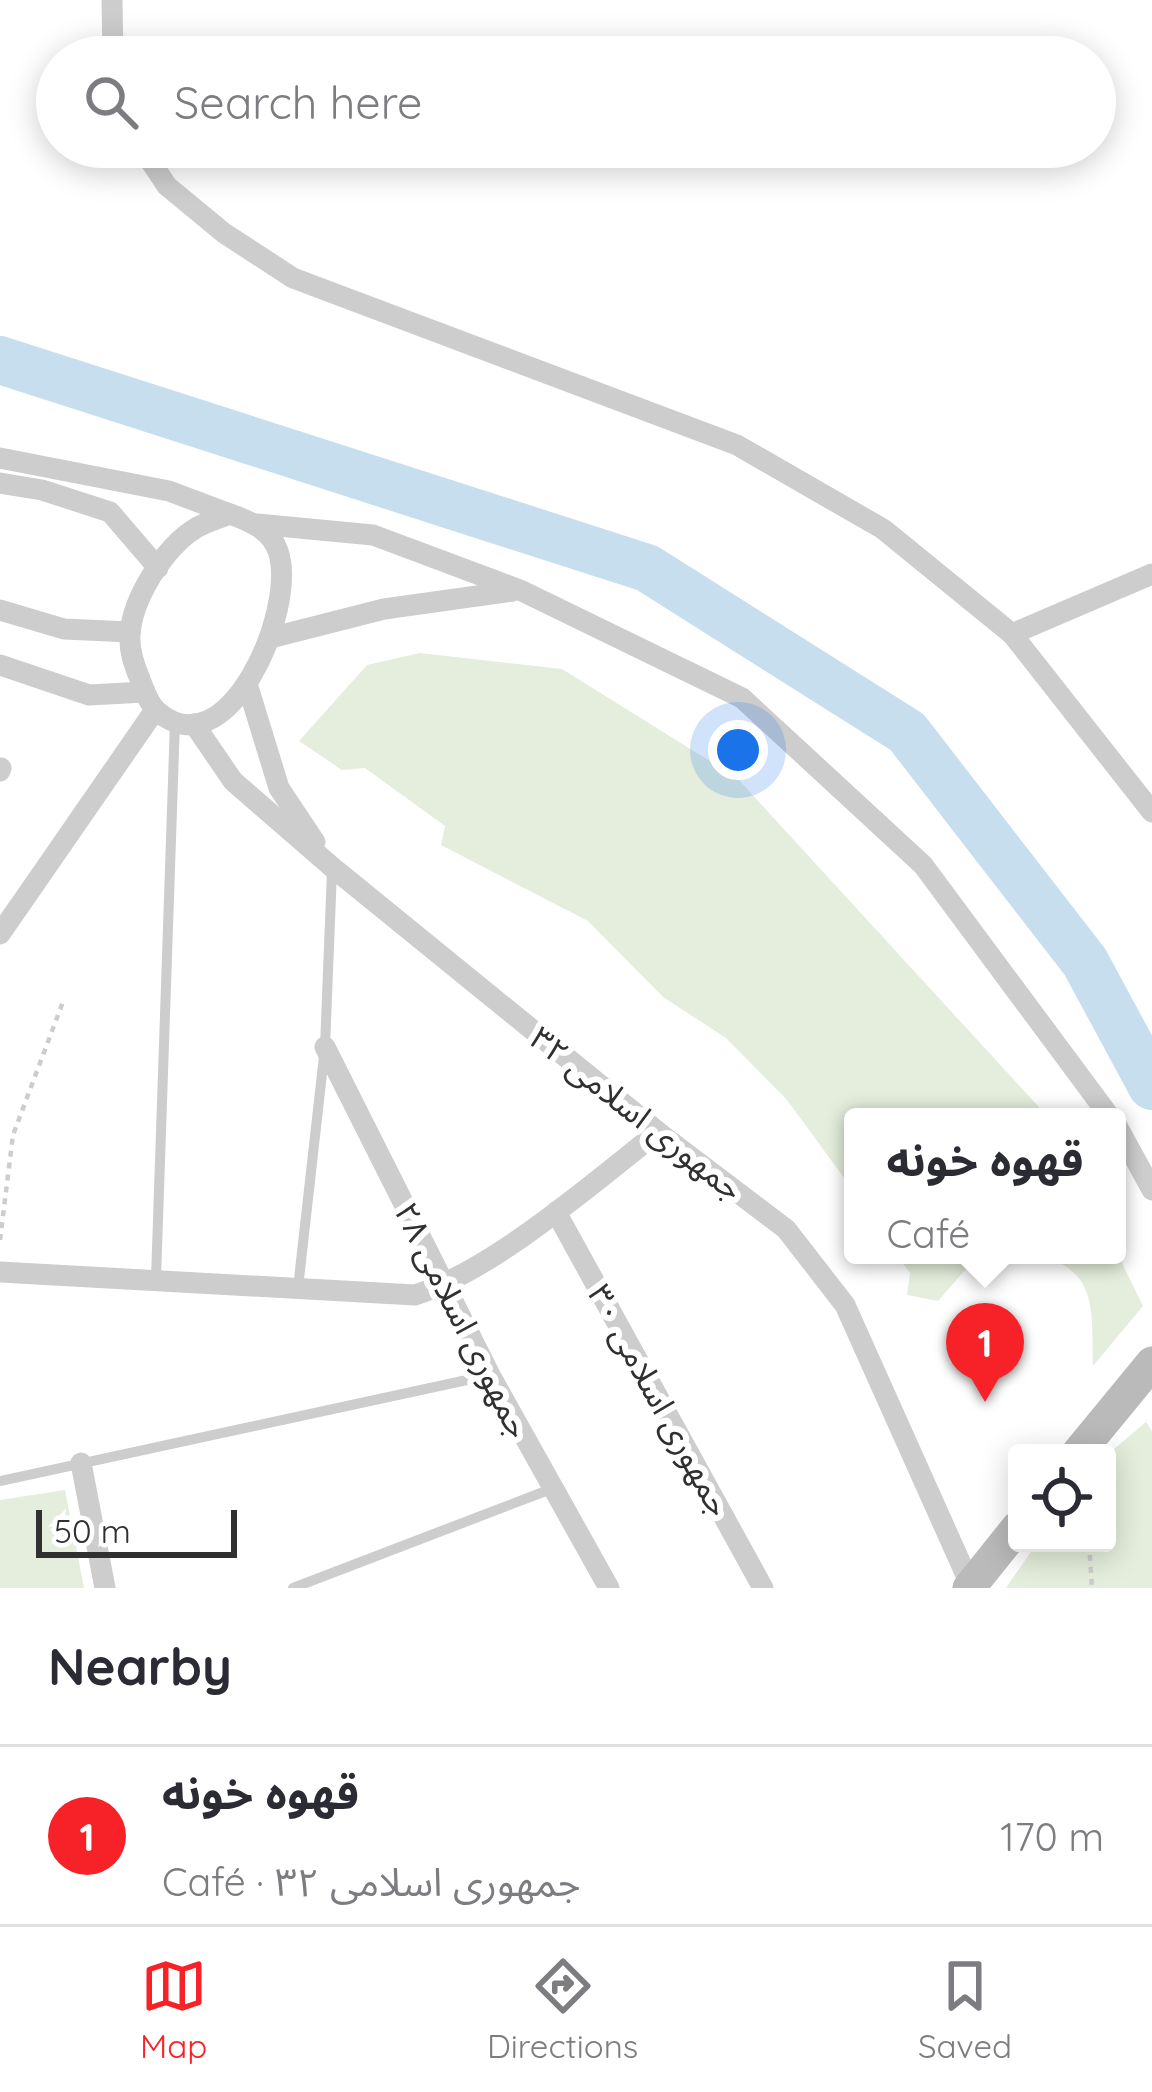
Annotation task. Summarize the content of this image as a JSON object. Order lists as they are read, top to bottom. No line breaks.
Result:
{"streets":{"street":["جمهوری اسلامی ۳۲","جمهوری اسلامی ۲۸","جمهوری اسلامی ۳۰"]},"scale_bar":"50 m","page":{"search":"Search here","popup":["قهوه خونه","Café"],"pins":"1","scale":"50 m","heading":"Nearby","list":[{"mark":"1","name":"قهوه خونه","note":"Café · جمهوری اسلامی ۳۲","value":"170 m"}],"nav":["Map","Directions","Saved"]}}
